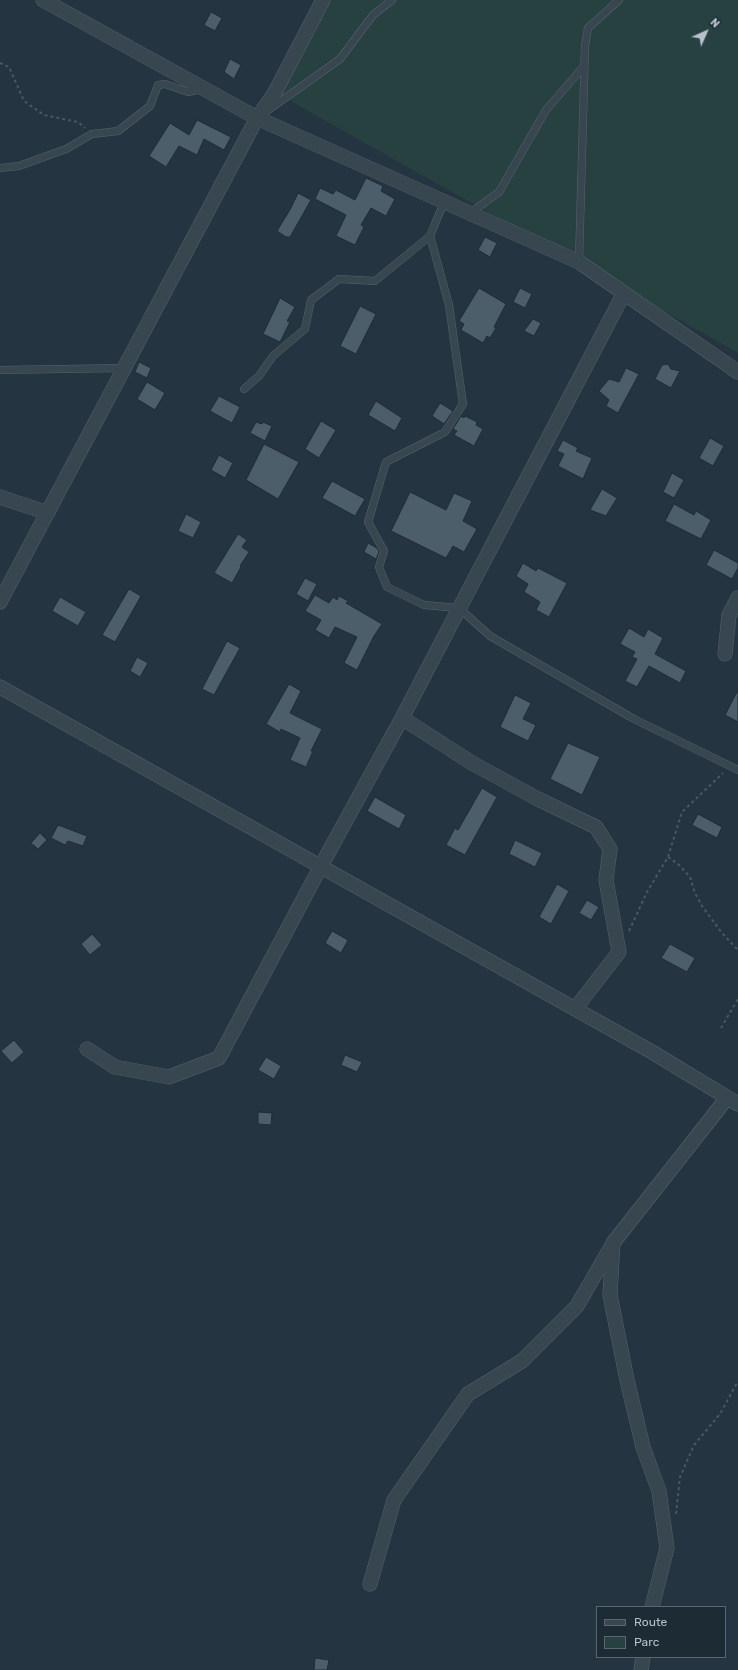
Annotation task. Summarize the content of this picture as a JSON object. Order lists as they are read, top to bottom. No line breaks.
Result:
{"legend":["Route","Parc"],"north":"top right"}
